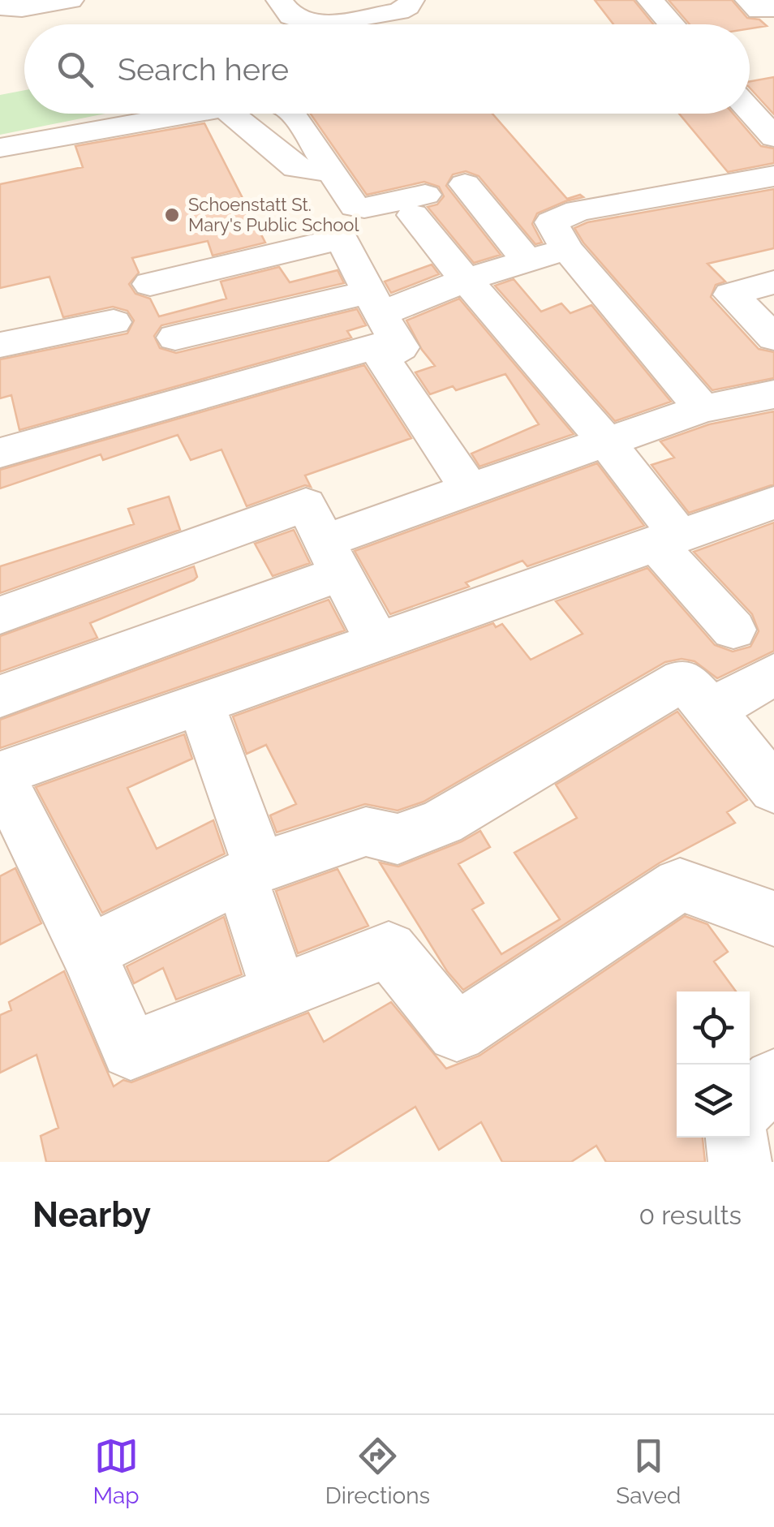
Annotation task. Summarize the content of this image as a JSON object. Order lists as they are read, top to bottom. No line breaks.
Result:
{"places":["Schoenstatt St. Mary's Public School"],"page":{"search":"Search here","heading":["Nearby","0 results"],"nav":["Map","Directions","Saved"]}}
